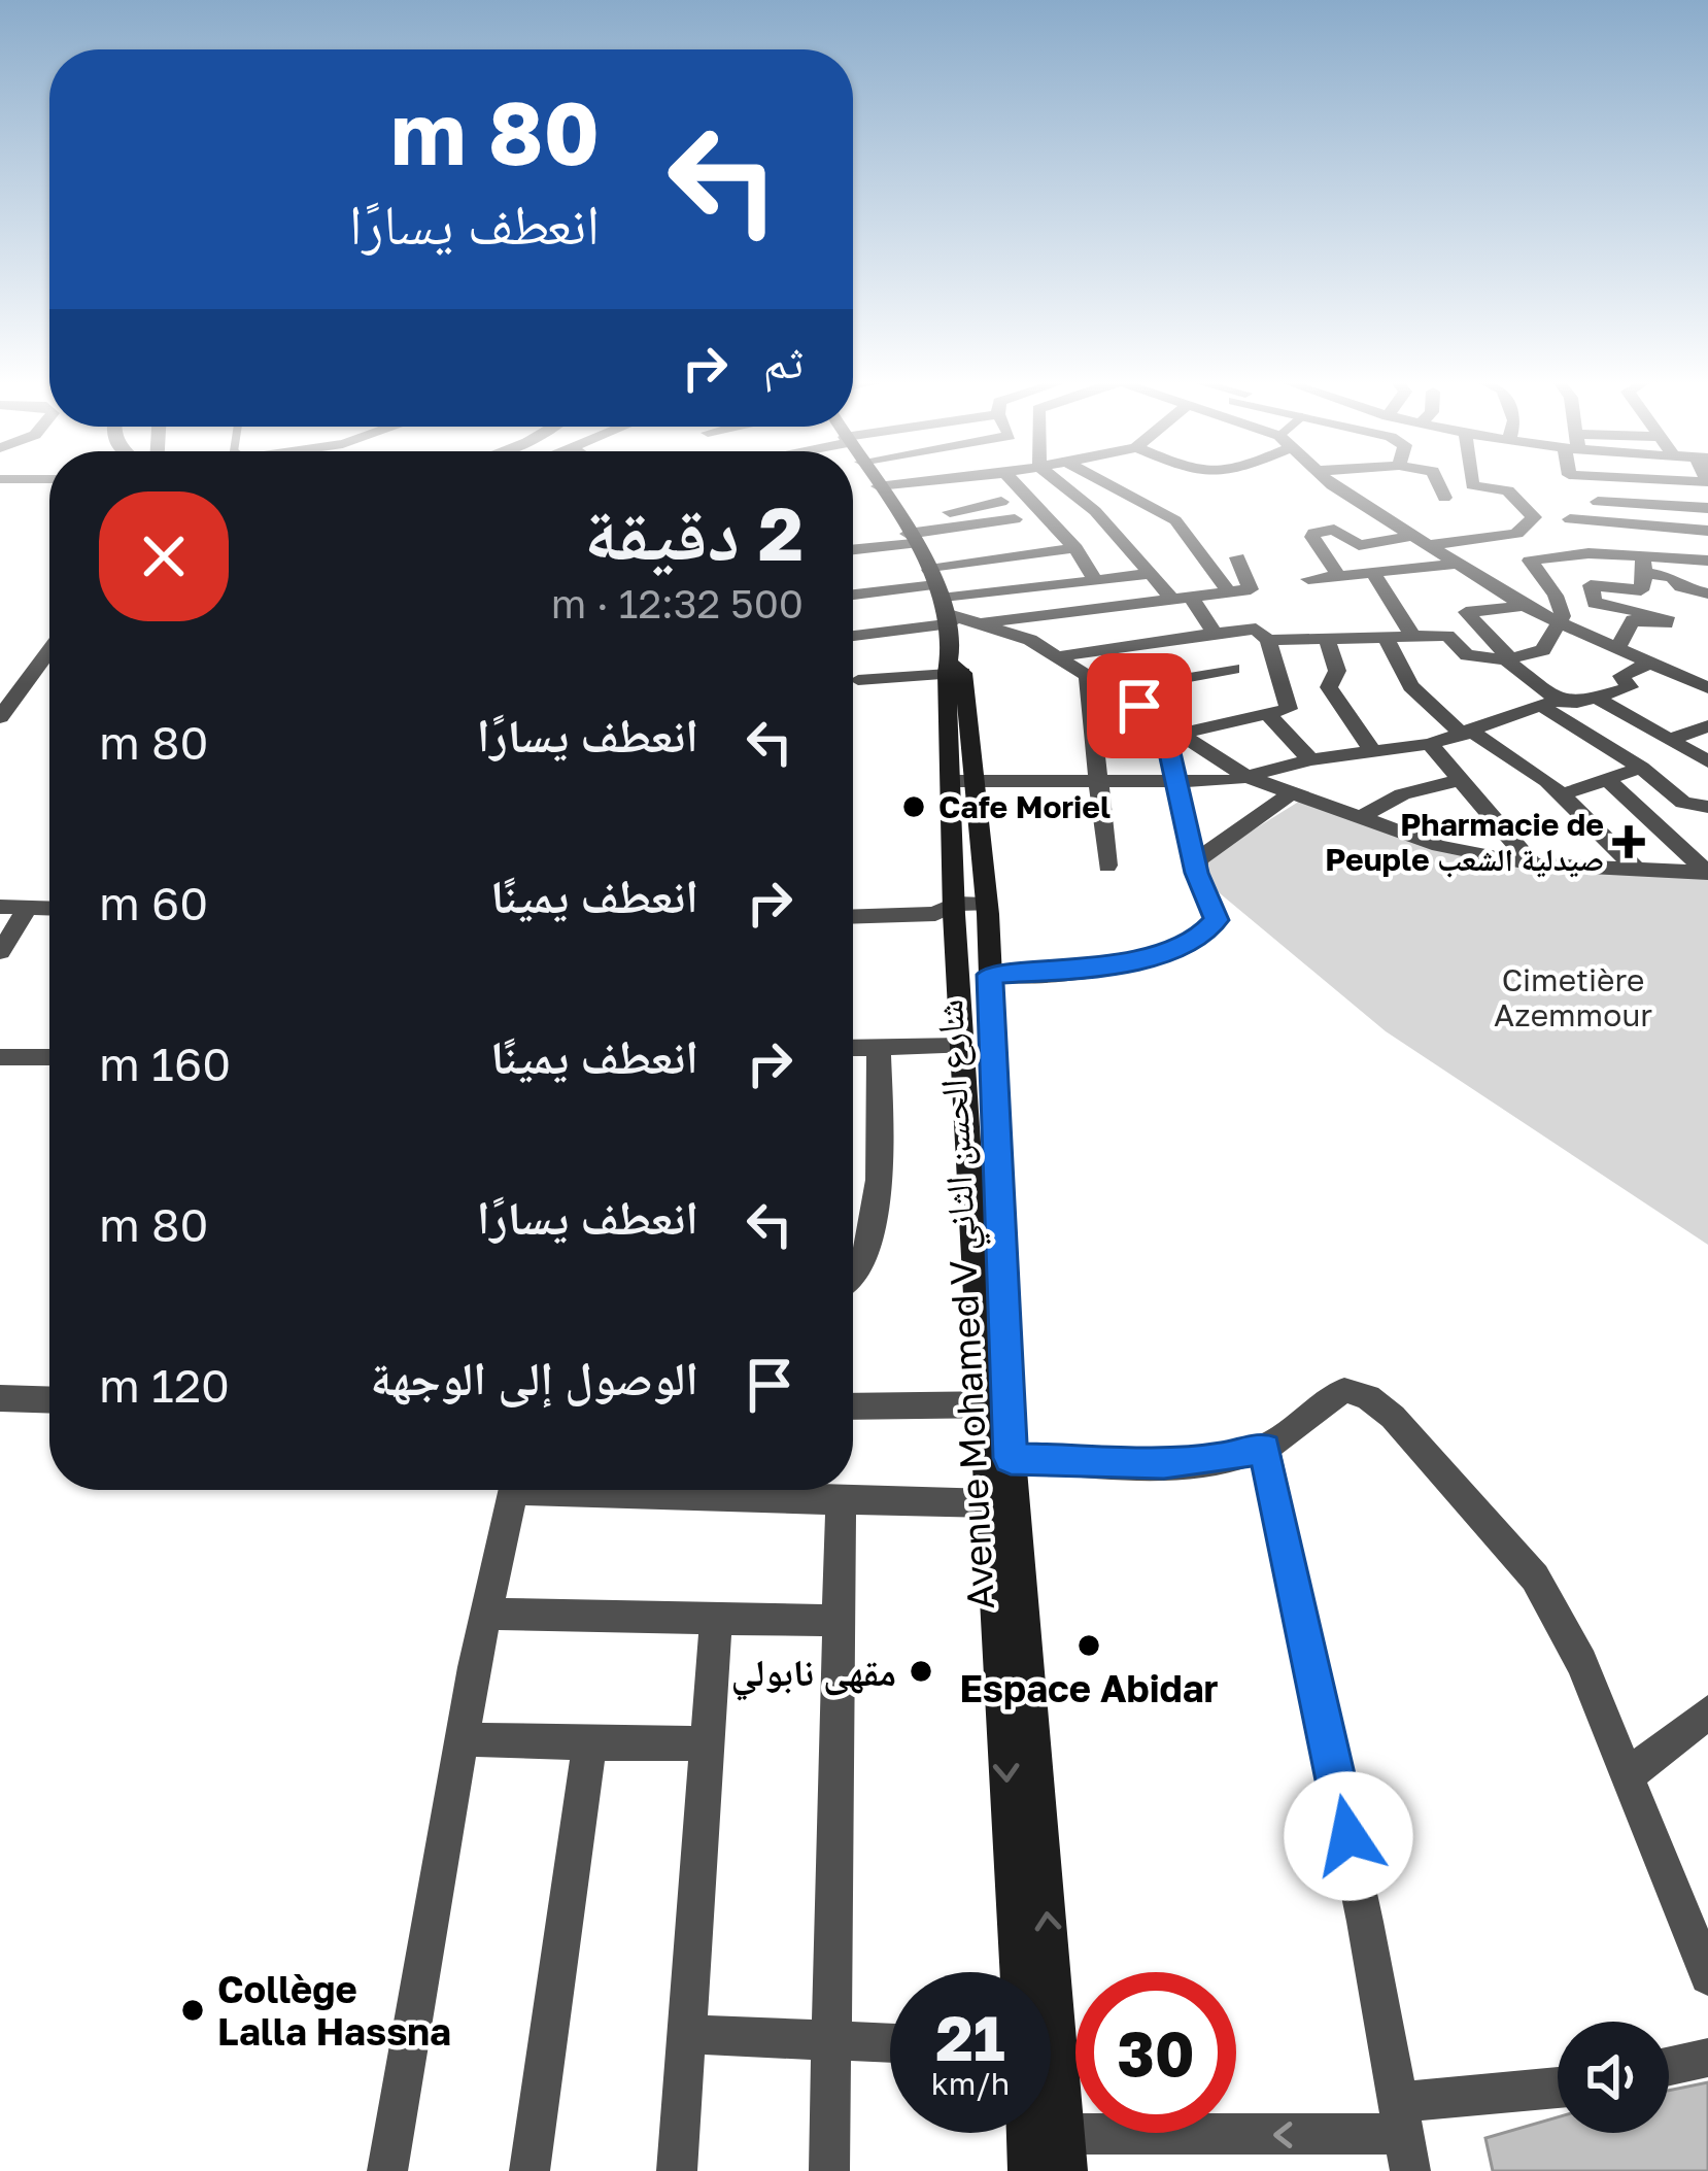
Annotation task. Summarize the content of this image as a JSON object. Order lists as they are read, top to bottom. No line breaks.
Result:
{"streets":{"main road":["Avenue Mohamed V شارع الحسن الثاني"]},"parks":["Cimetière Azemmour"],"places":{"other":["Cafe Moriel","Espace Abidar","مقهى نابولي","Collège Lalla Hassna"],"health":["Pharmacie de Peuple صيدلية الشعب"]},"page":{"turn":["80 m","انعطف يسارًا"],"then":"ثم","heading":["2 دقيقة","500 m · 12:32"],"list":[{"name":"انعطف يسارًا","value":"80 m"},{"name":"انعطف يمينًا","value":"60 m"},{"name":"انعطف يمينًا","value":"160 m"},{"name":"انعطف يسارًا","value":"80 m"},{"name":"الوصول إلى الوجهة","value":"120 m"}],"speed":"21 km/h","limit":"30"}}
